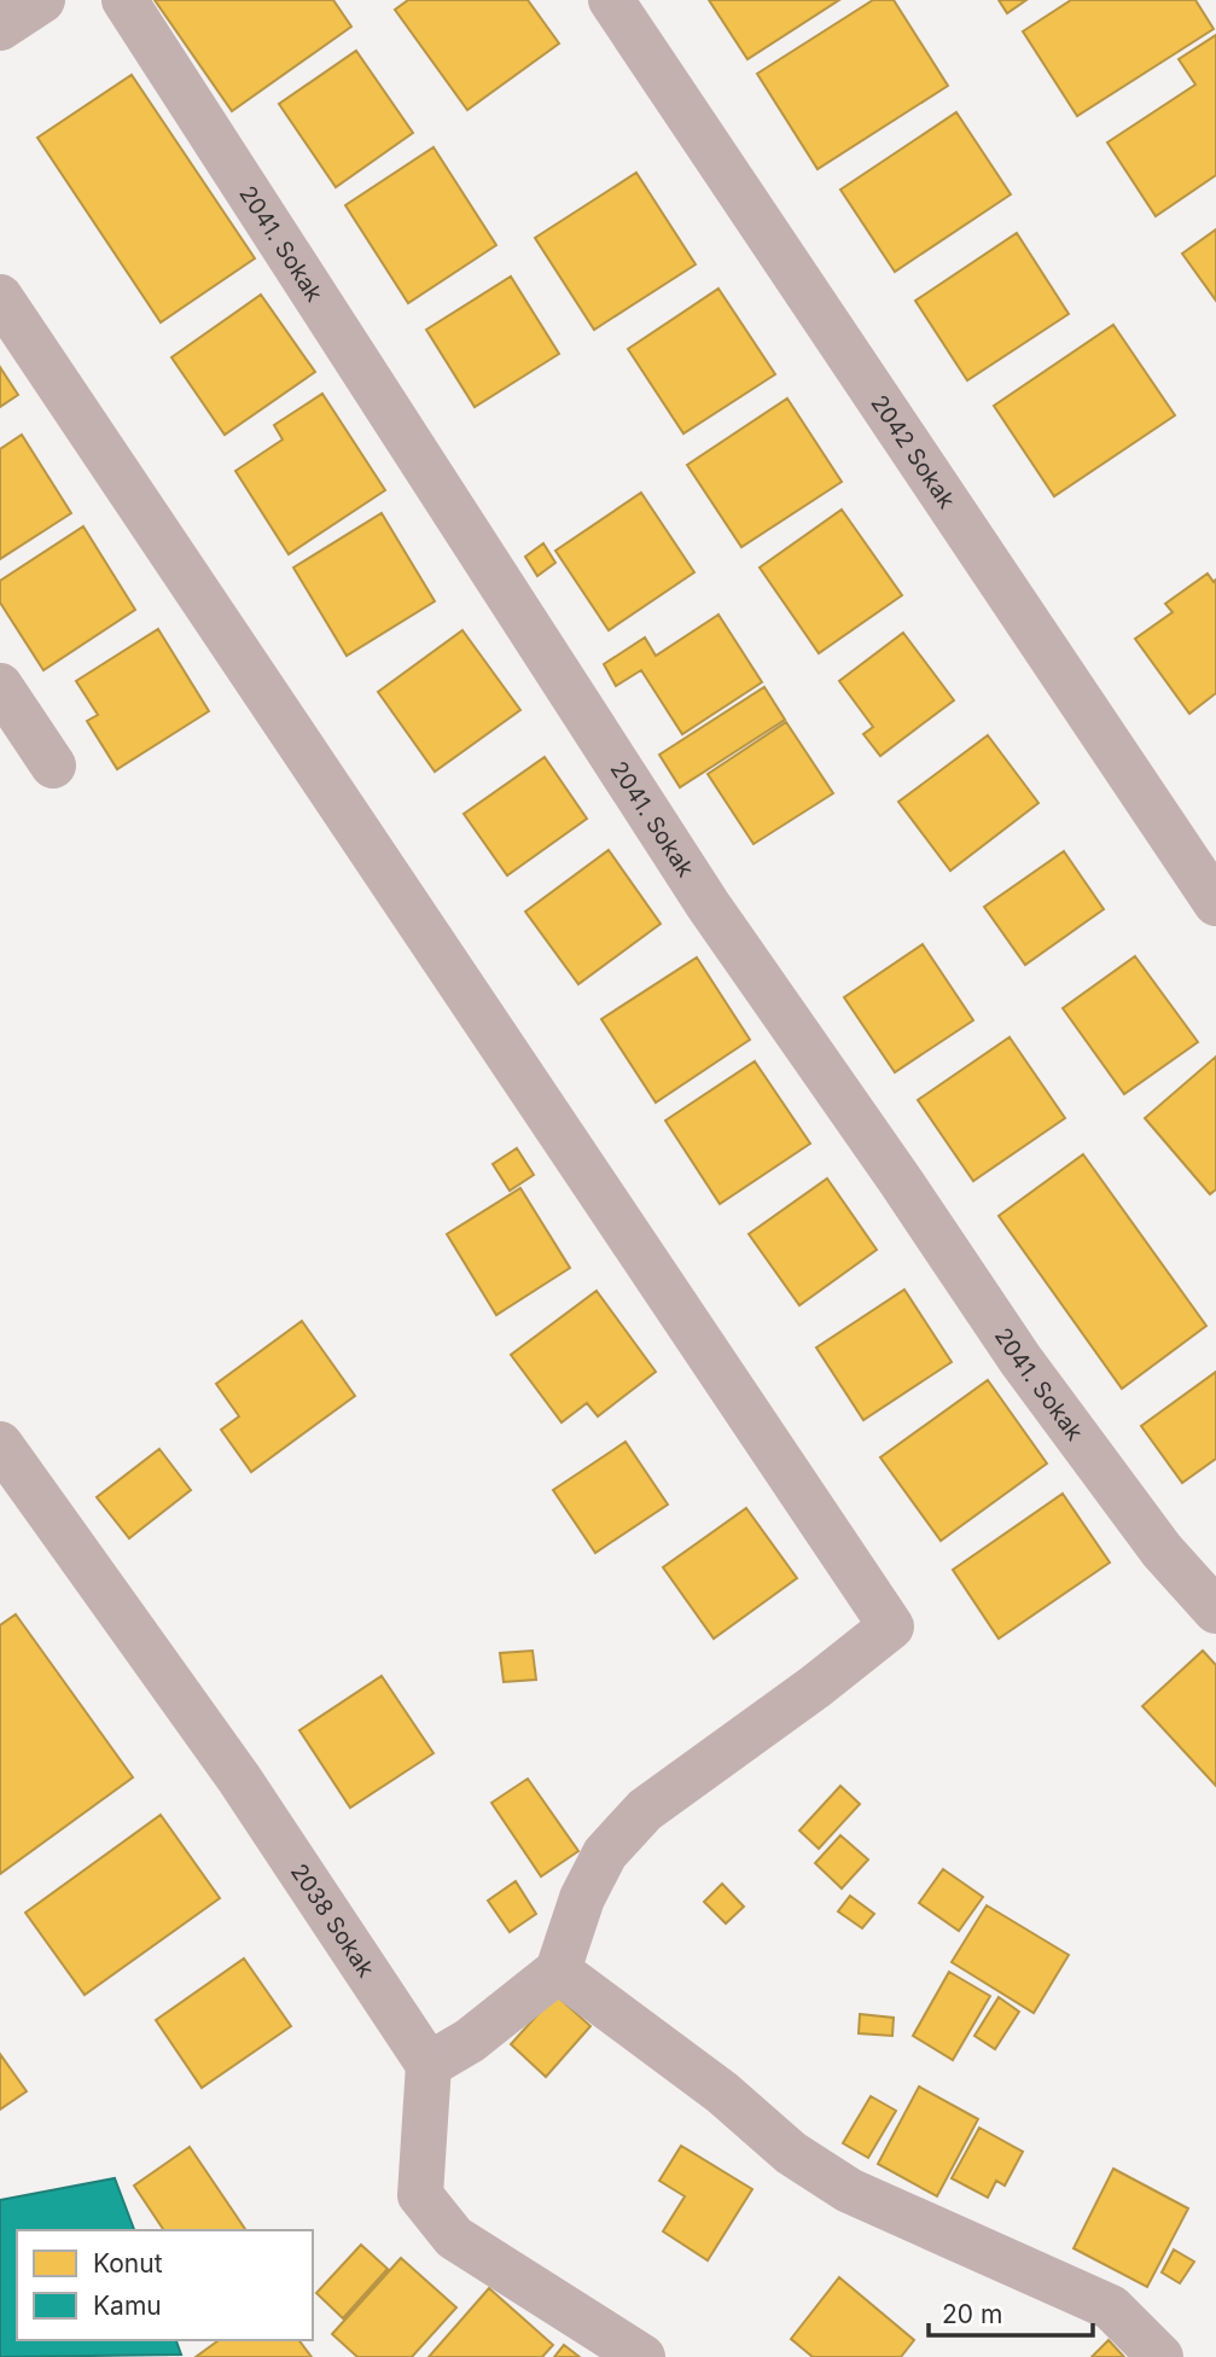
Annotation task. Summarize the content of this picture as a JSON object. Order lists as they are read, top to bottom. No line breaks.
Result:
{"streets":{"street":["2041. Sokak","2042 Sokak","2038 Sokak"]},"legend":["Konut","Kamu"],"scale_bar":"20 m"}
